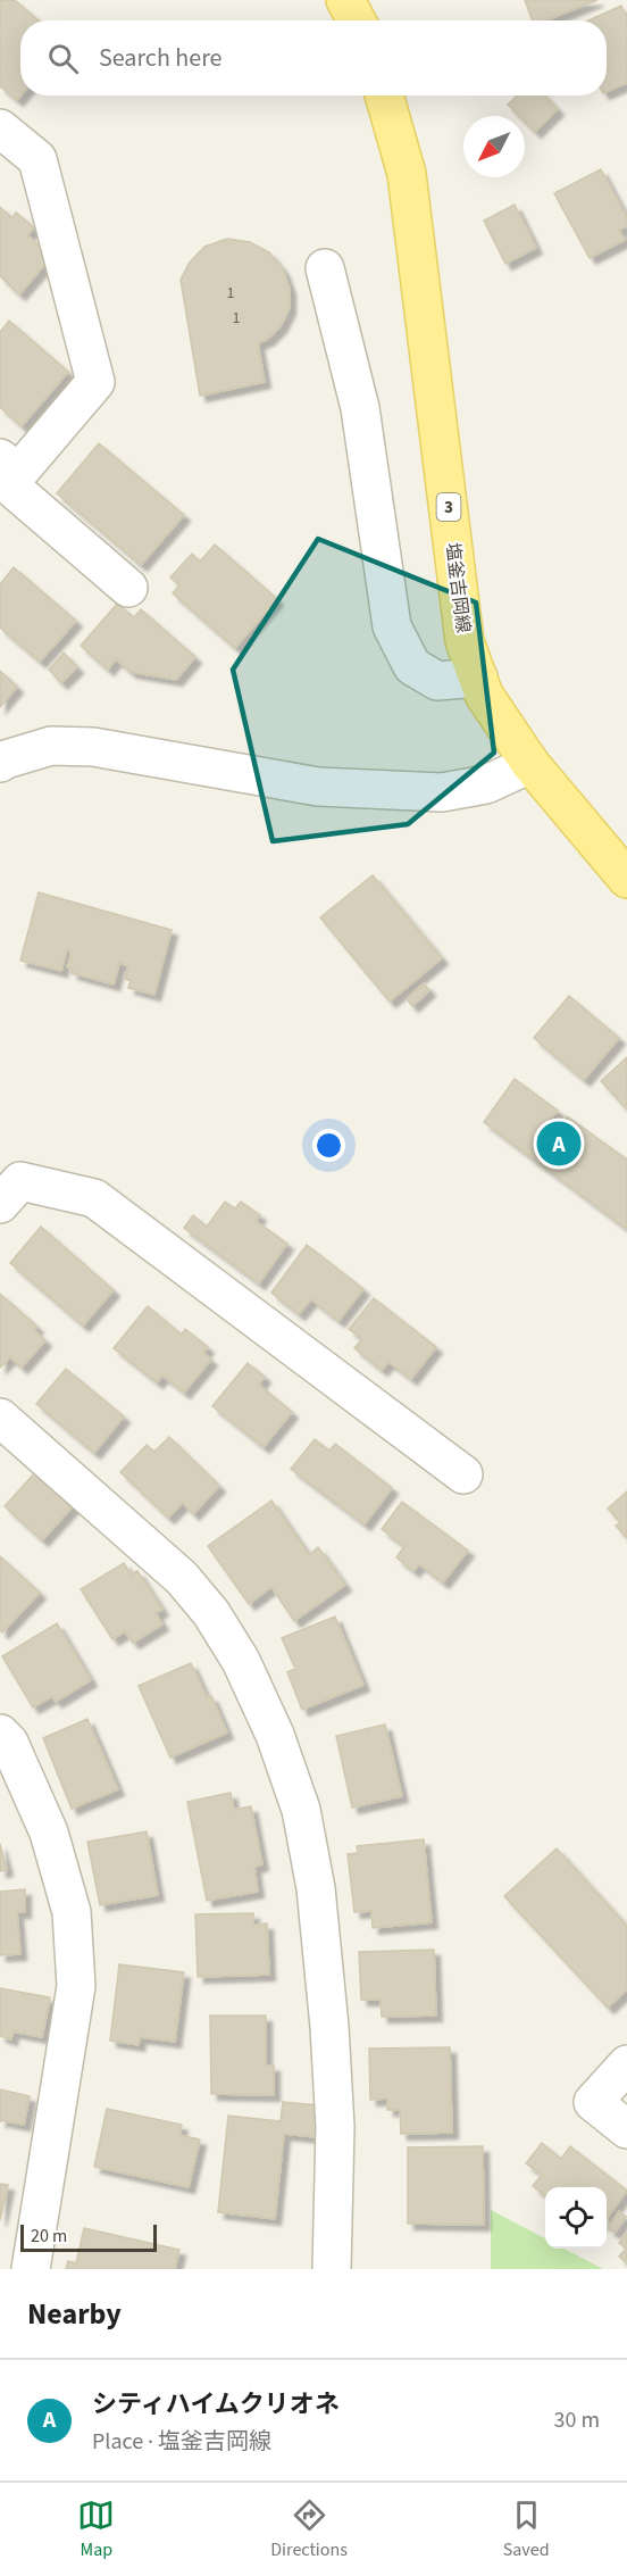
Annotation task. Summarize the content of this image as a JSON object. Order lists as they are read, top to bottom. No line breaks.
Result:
{"streets":{"main road":["3","塩釜吉岡線"]},"house_numbers":["1","1"],"scale_bar":"20 m","north":"bottom left","page":{"search":"Search here","pins":"A","scale":"20 m","heading":"Nearby","list":[{"mark":"A","name":"シティハイムクリオネ","note":"Place · 塩釜吉岡線","value":"30 m"}],"nav":["Map","Directions","Saved"]}}
